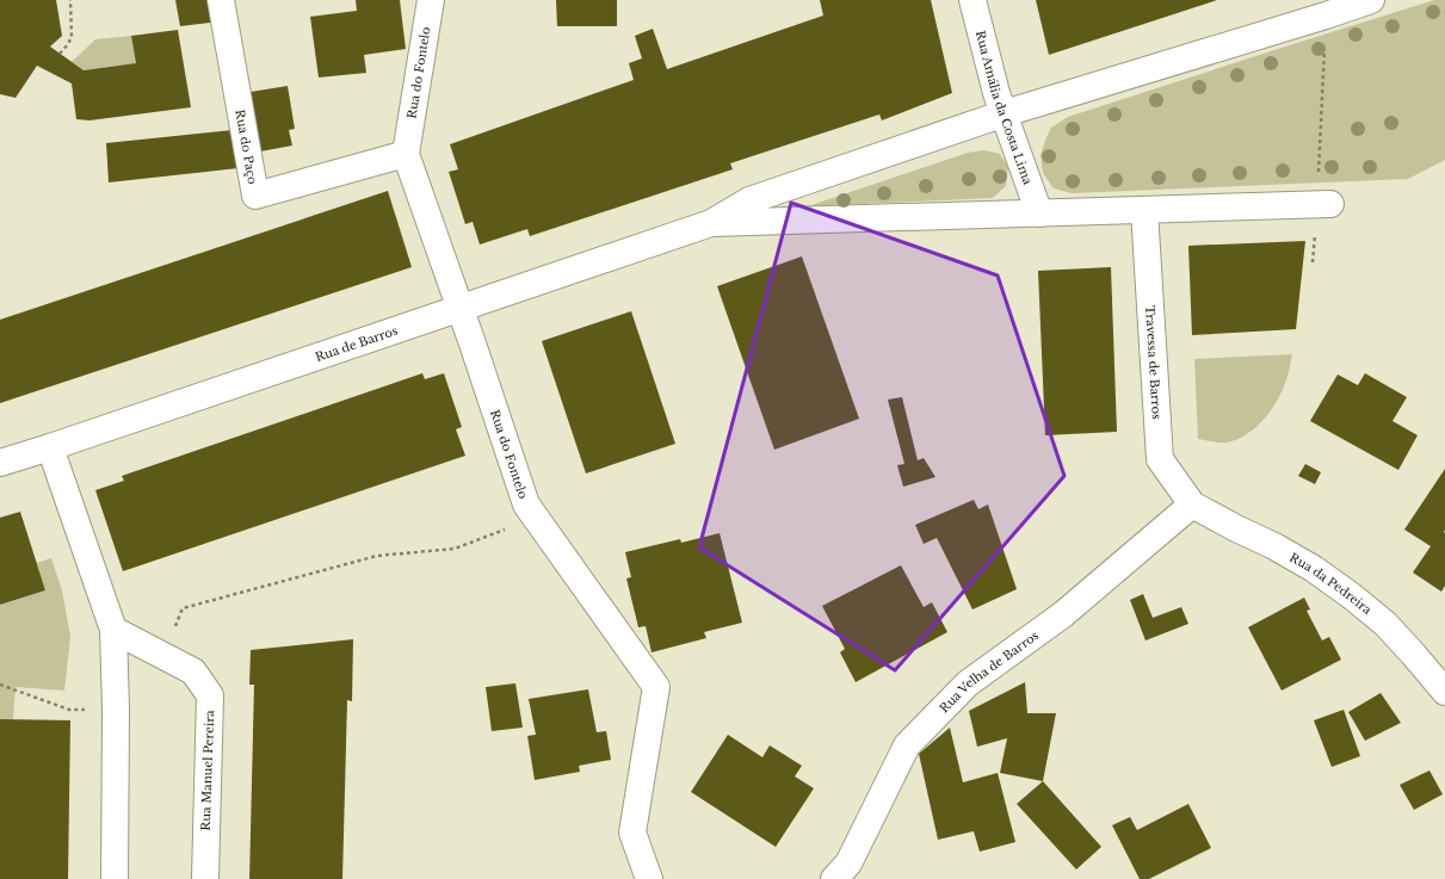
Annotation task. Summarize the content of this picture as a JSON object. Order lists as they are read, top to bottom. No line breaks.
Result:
{"streets":{"street":["Rua do Fontelo","Rua Amália da Costa Lima","Rua do Paço","Rua de Barros","Travessa de Barros","Rua da Pedreira","Rua Velha de Barros","Rua Manuel Pereira"]},"crossings":[["Rua do Fontelo","Rua do Paço"],["Rua do Fontelo","Rua de Barros"],["Travessa de Barros","Rua da Pedreira"],["Travessa de Barros","Rua Velha de Barros"],["Rua da Pedreira","Rua Velha de Barros"]]}
